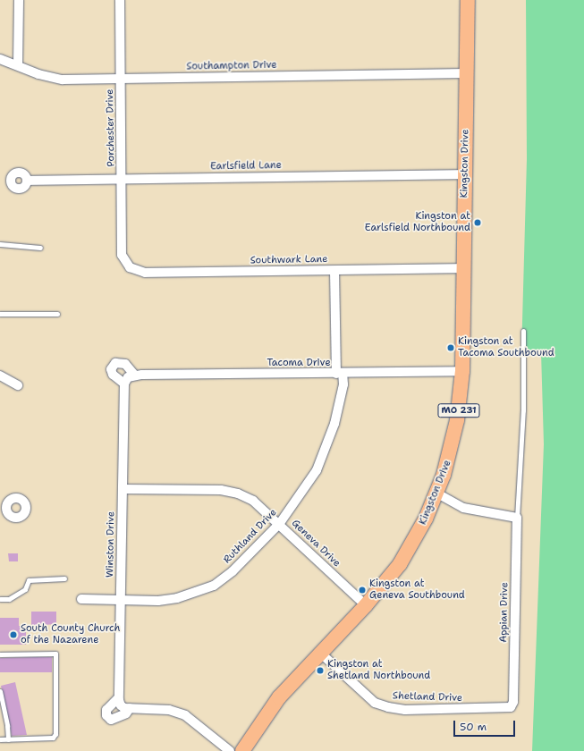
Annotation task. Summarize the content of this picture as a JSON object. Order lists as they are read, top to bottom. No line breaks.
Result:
{"streets":{"main road":["Kingston Drive","MO 231"],"street":["Southampton Drive","Porchester Drive","Earlsfield Lane","Southwark Lane","Tacoma Drive","Ruthland Drive","Geneva Drive","Winston Drive","Appian Drive","Shetland Drive"]},"crossings":[["Southampton Drive","Porchester Drive"],["Southampton Drive","Kingston Drive"],["Porchester Drive","Earlsfield Lane"],["Porchester Drive","Southwark Lane"],["Kingston Drive","Earlsfield Lane"],["Kingston Drive","Southwark Lane"],["Kingston Drive","Tacoma Drive"],["Kingston Drive","Geneva Drive"],["Kingston Drive","Shetland Drive"],["Southwark Lane","Ruthland Drive"],["Tacoma Drive","Ruthland Drive"],["Ruthland Drive","Geneva Drive"],["Ruthland Drive","Winston Drive"],["Geneva Drive","Winston Drive"],["Appian Drive","Shetland Drive"]],"places":["Kingston at Earlsfield Northbound","Kingston at Tacoma Southbound","Kingston at Geneva Southbound","South County Church of the Nazarene","Kingston at Shetland Northbound"],"scale_bar":"50 m"}
